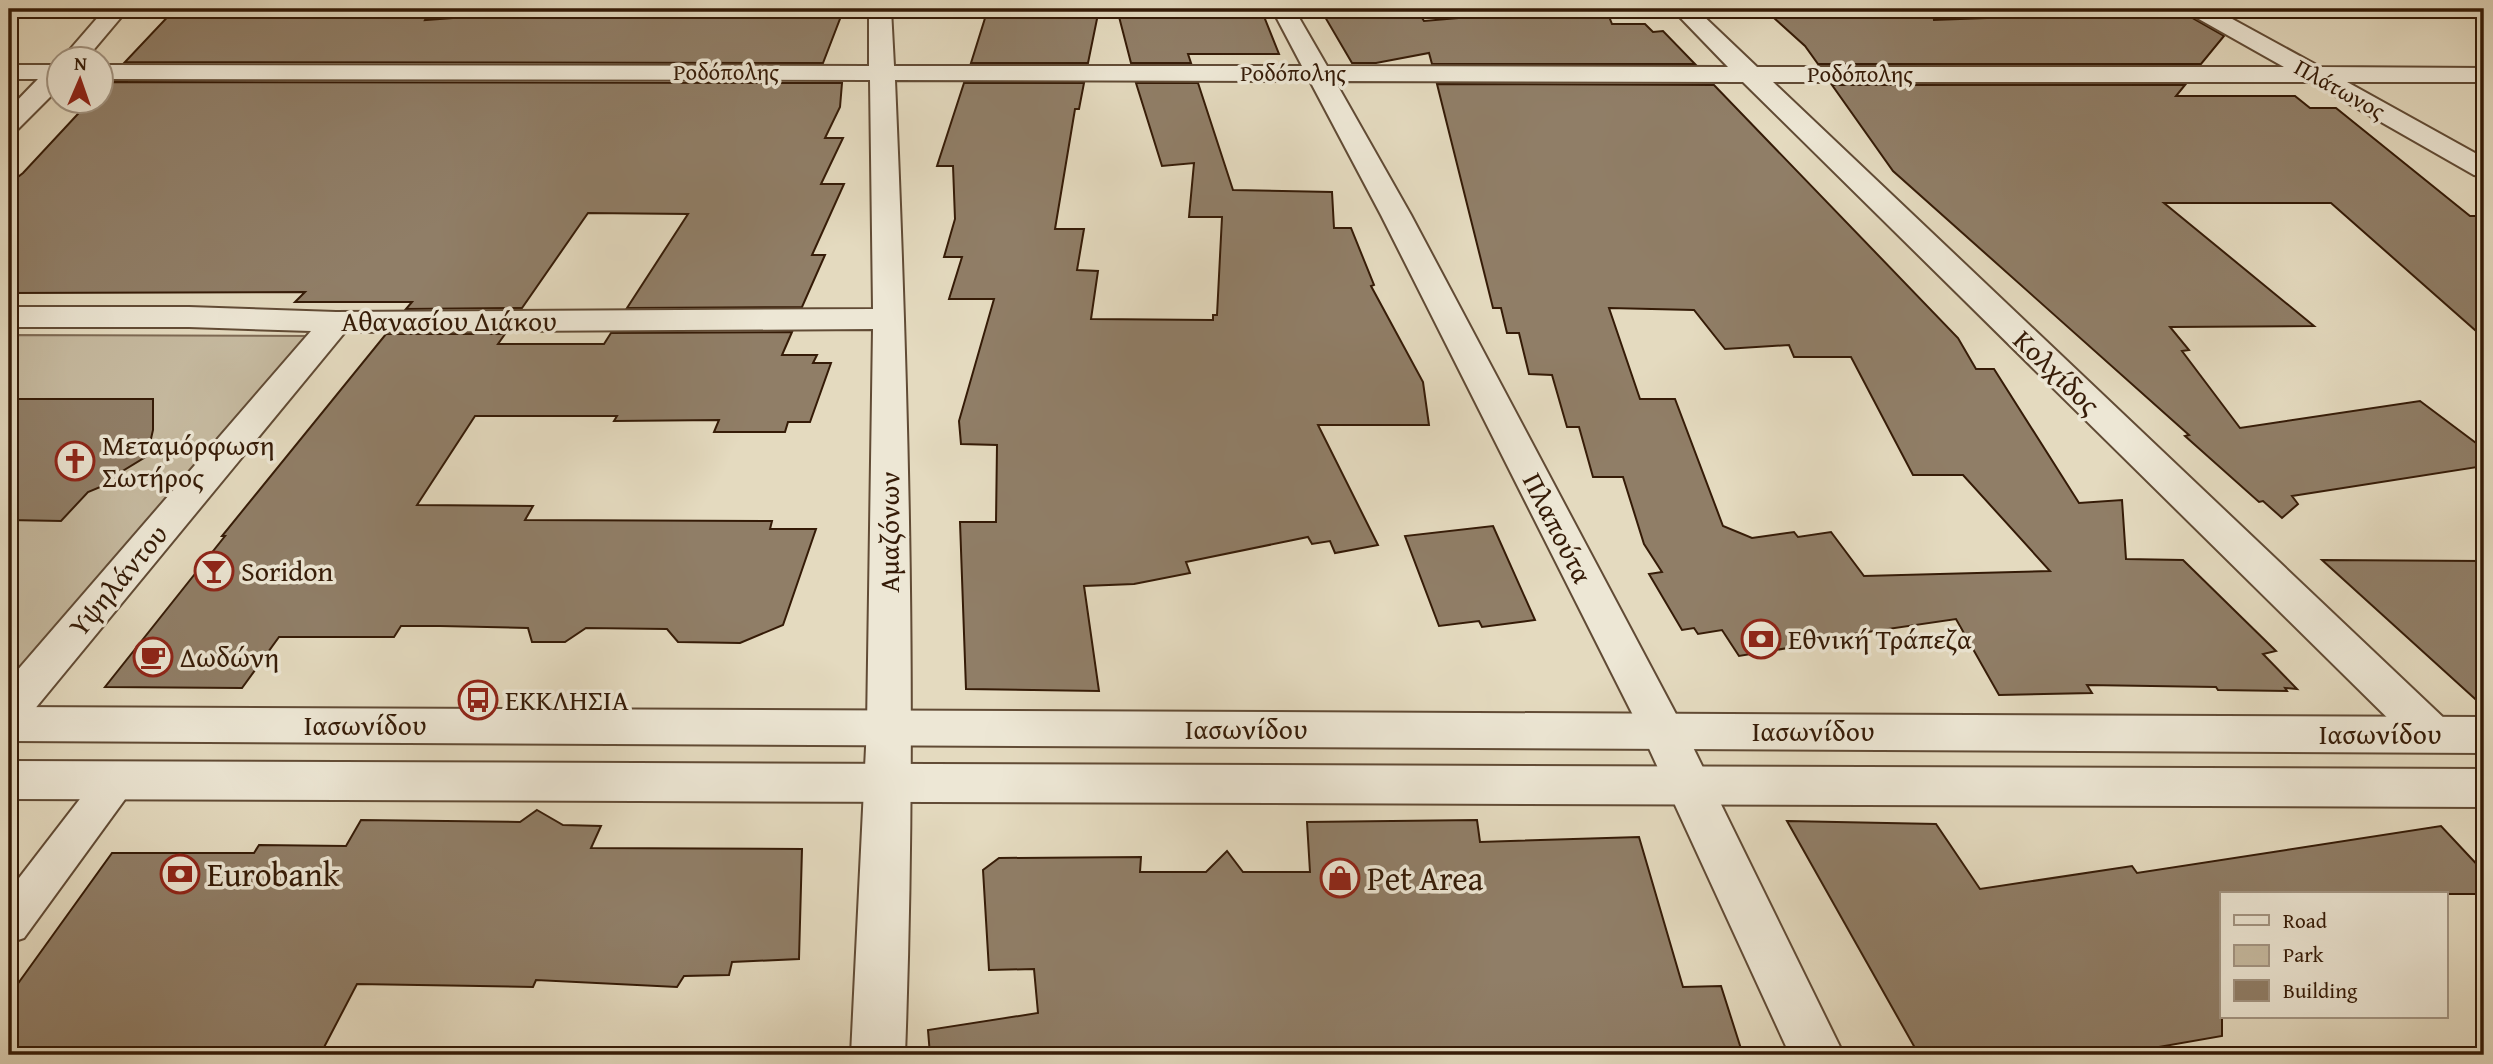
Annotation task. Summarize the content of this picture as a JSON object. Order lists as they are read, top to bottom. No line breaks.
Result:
{"streets":{"street":["Ροδόπολης","Πλάτωνος","Αθανασίου Διάκου","Κολχίδος","Πλαπούτα","Αμαζόνων","Υψηλάντου","Ιασωνίδου"]},"crossings":[["Ροδόπολης","Πλάτωνος"],["Ροδόπολης","Κολχίδος"],["Ροδόπολης","Πλαπούτα"],["Ροδόπολης","Αμαζόνων"],["Αθανασίου Διάκου","Αμαζόνων"],["Αθανασίου Διάκου","Υψηλάντου"],["Κολχίδος","Ιασωνίδου"],["Πλαπούτα","Ιασωνίδου"],["Αμαζόνων","Ιασωνίδου"]],"places":{"church":["Μεταμόρφωση Σωτήρος"],"bar":["Soridon"],"bank":["Εθνική Τράπεζα","Eurobank"],"cafe":["Δωδώνη"],"bus stop":["ΕΚΚΛΗΣΙΑ"],"shop":["Pet Area"]},"legend":["Road","Park","Building"],"north":"top"}
